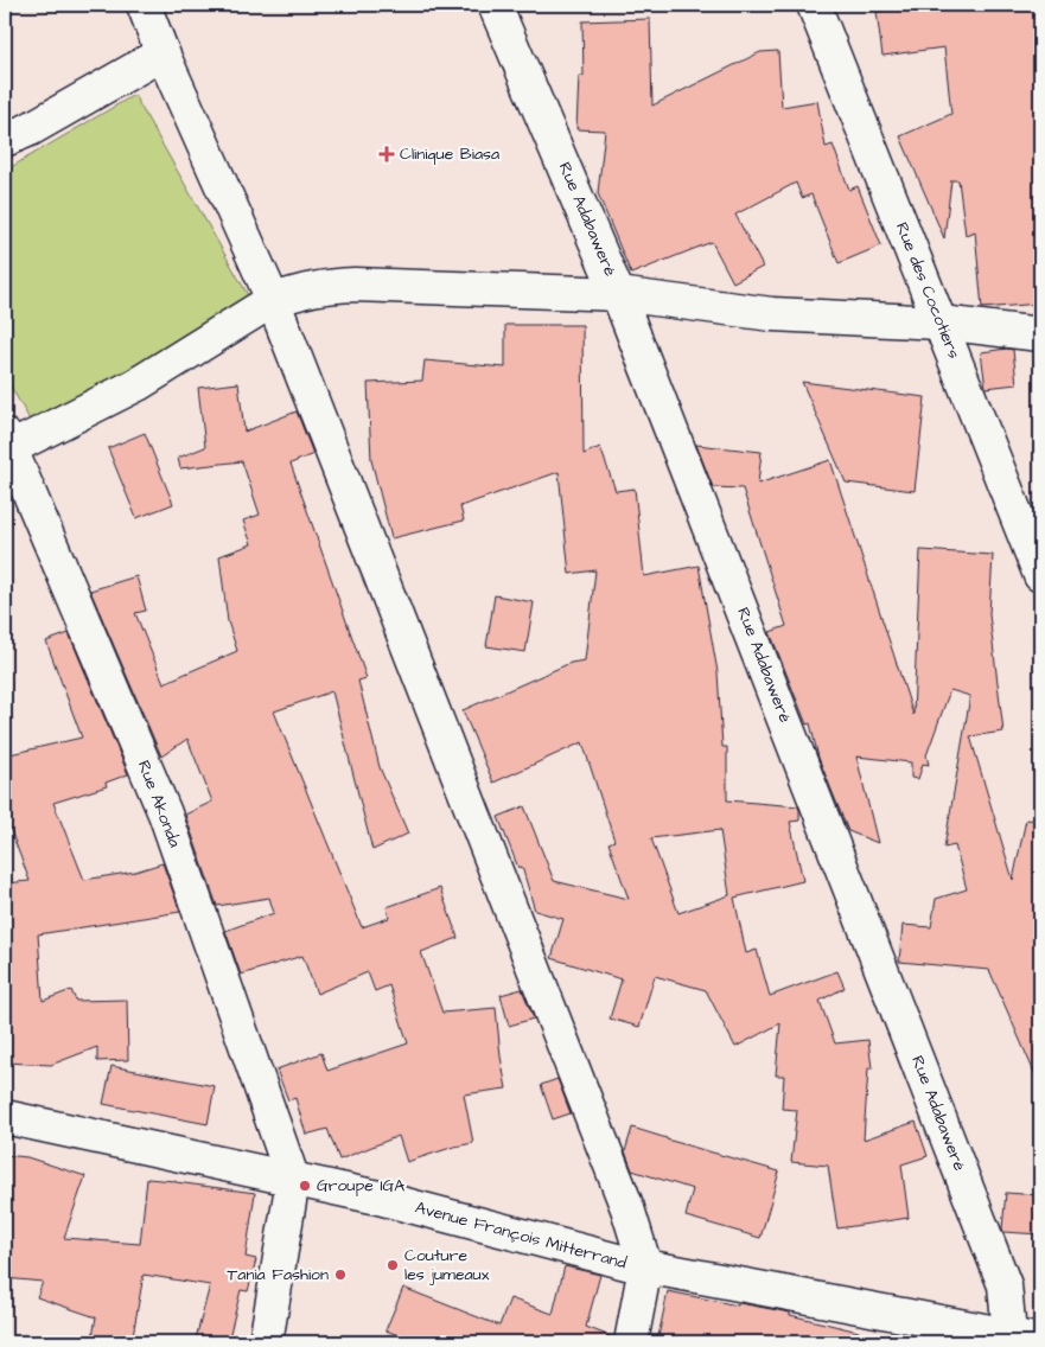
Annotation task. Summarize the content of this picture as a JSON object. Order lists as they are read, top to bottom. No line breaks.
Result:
{"streets":{"main road":["Rue Adabaweré","Rue des Cocotiers","Rue Akonda","Avenue François Mitterrand"]},"crossings":[["Rue Adabaweré","Avenue François Mitterrand"],["Rue Akonda","Avenue François Mitterrand"]],"places":{"health":["Clinique Biasa"],"other":["Groupe IGA","Couture les jumeaux","Tania Fashion"]}}
